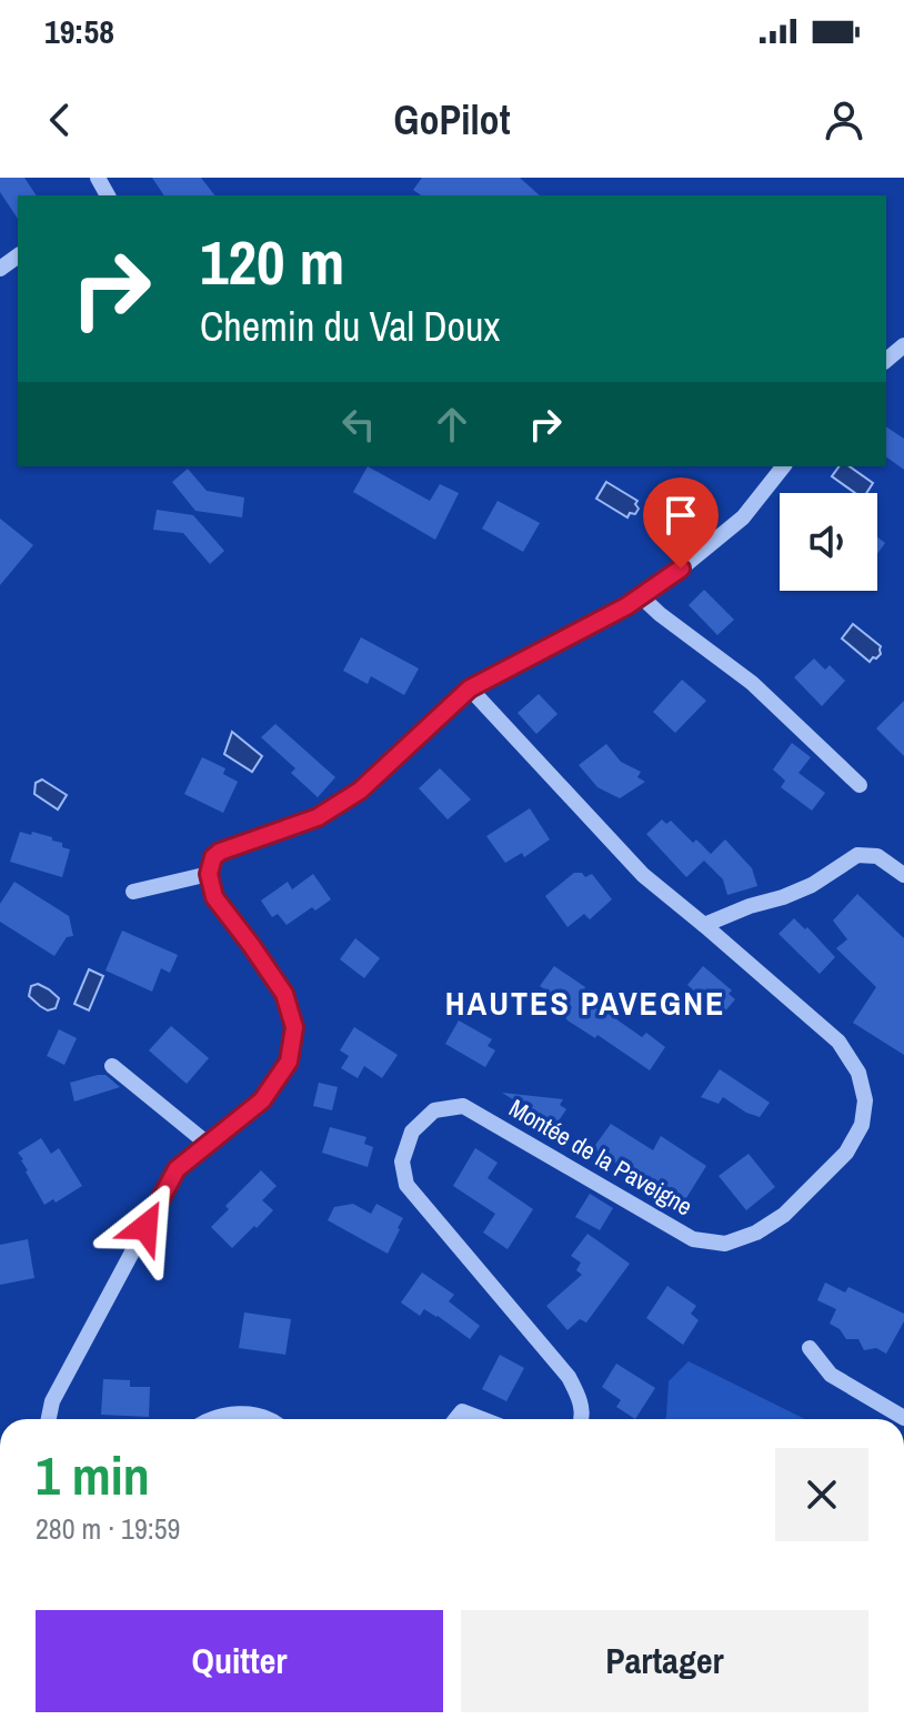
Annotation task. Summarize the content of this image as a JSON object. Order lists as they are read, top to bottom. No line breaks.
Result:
{"streets":{"street":["Montée de la Paveigne"]},"districts":["HAUTES PAVEGNE"],"page":{"status":"19:58","header":"GoPilot","turn":["120 m","Chemin du Val Doux"],"heading":["1 min","280 m · 19:59"],"buttons":["Quitter","Partager"]}}
